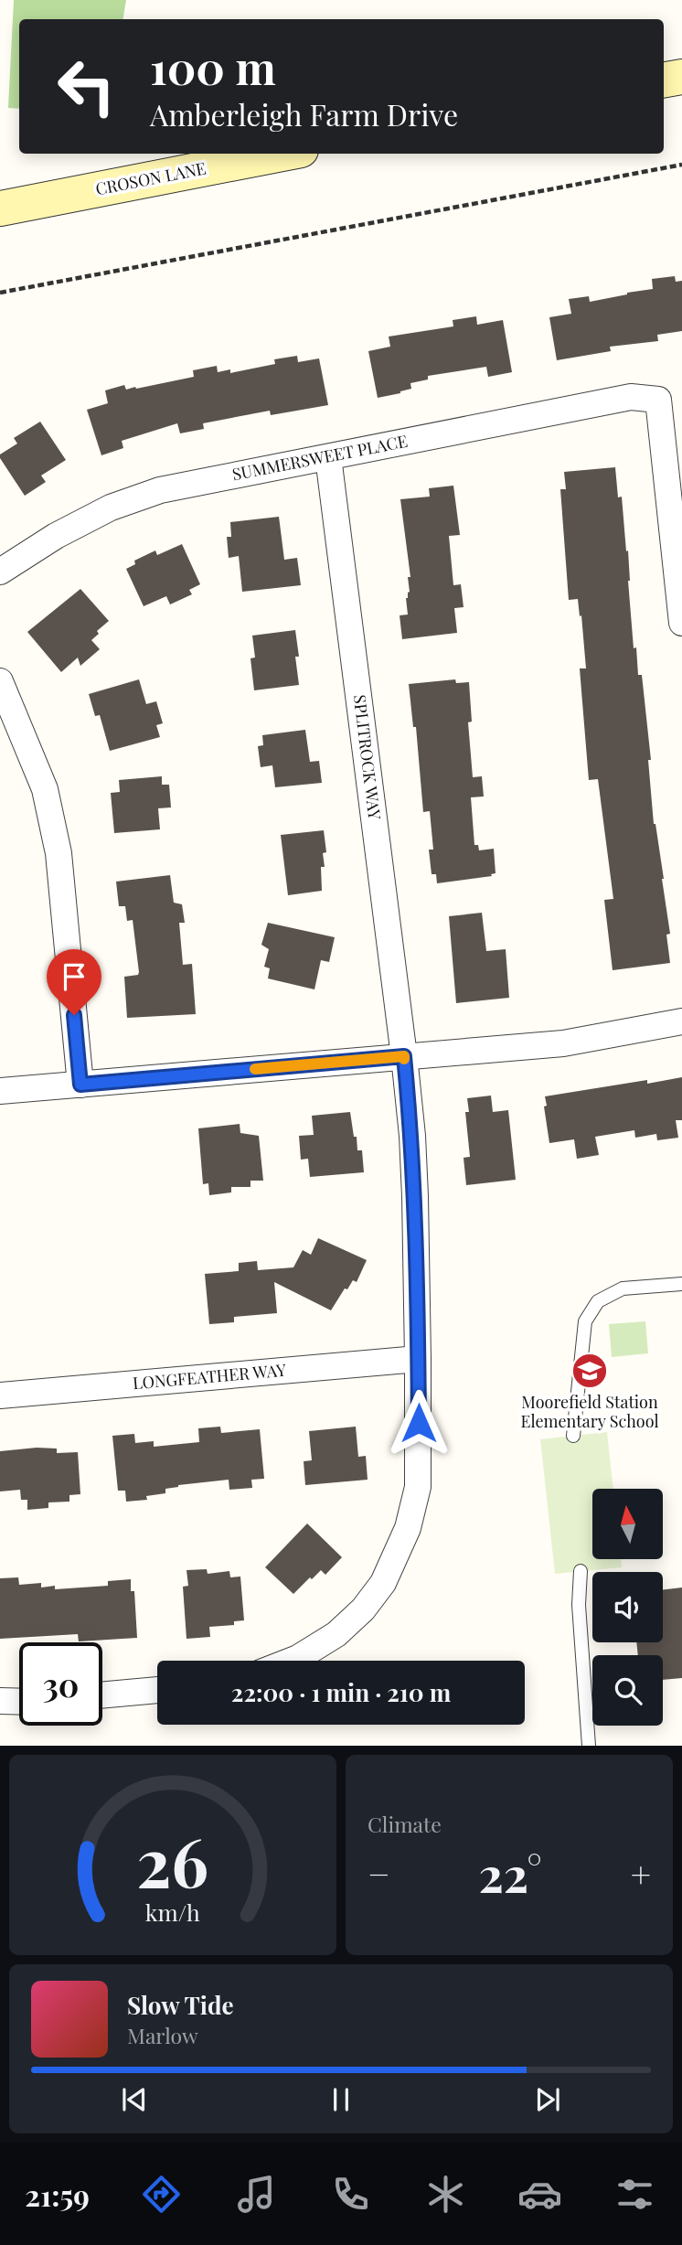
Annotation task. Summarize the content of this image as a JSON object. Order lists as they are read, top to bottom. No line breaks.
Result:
{"streets":{"main road":["CROSON LANE"],"street":["SUMMERSWEET PLACE","SPLITROCK WAY","LONGFEATHER WAY"]},"crossings":[["SUMMERSWEET PLACE","SPLITROCK WAY"],["SPLITROCK WAY","LONGFEATHER WAY"]],"places":{"school or university":["Moorefield Station Elementary School"]},"north":"top","page":{"turn":["100 m","Amberleigh Farm Drive"],"limit":"30","trip":"22:00 · 1 min · 210 m","tile":"Climate","heat":["−","22°","+"],"song":["Slow Tide","Marlow"],"tabs":"21:59","gauge":["26","km/h"]}}
